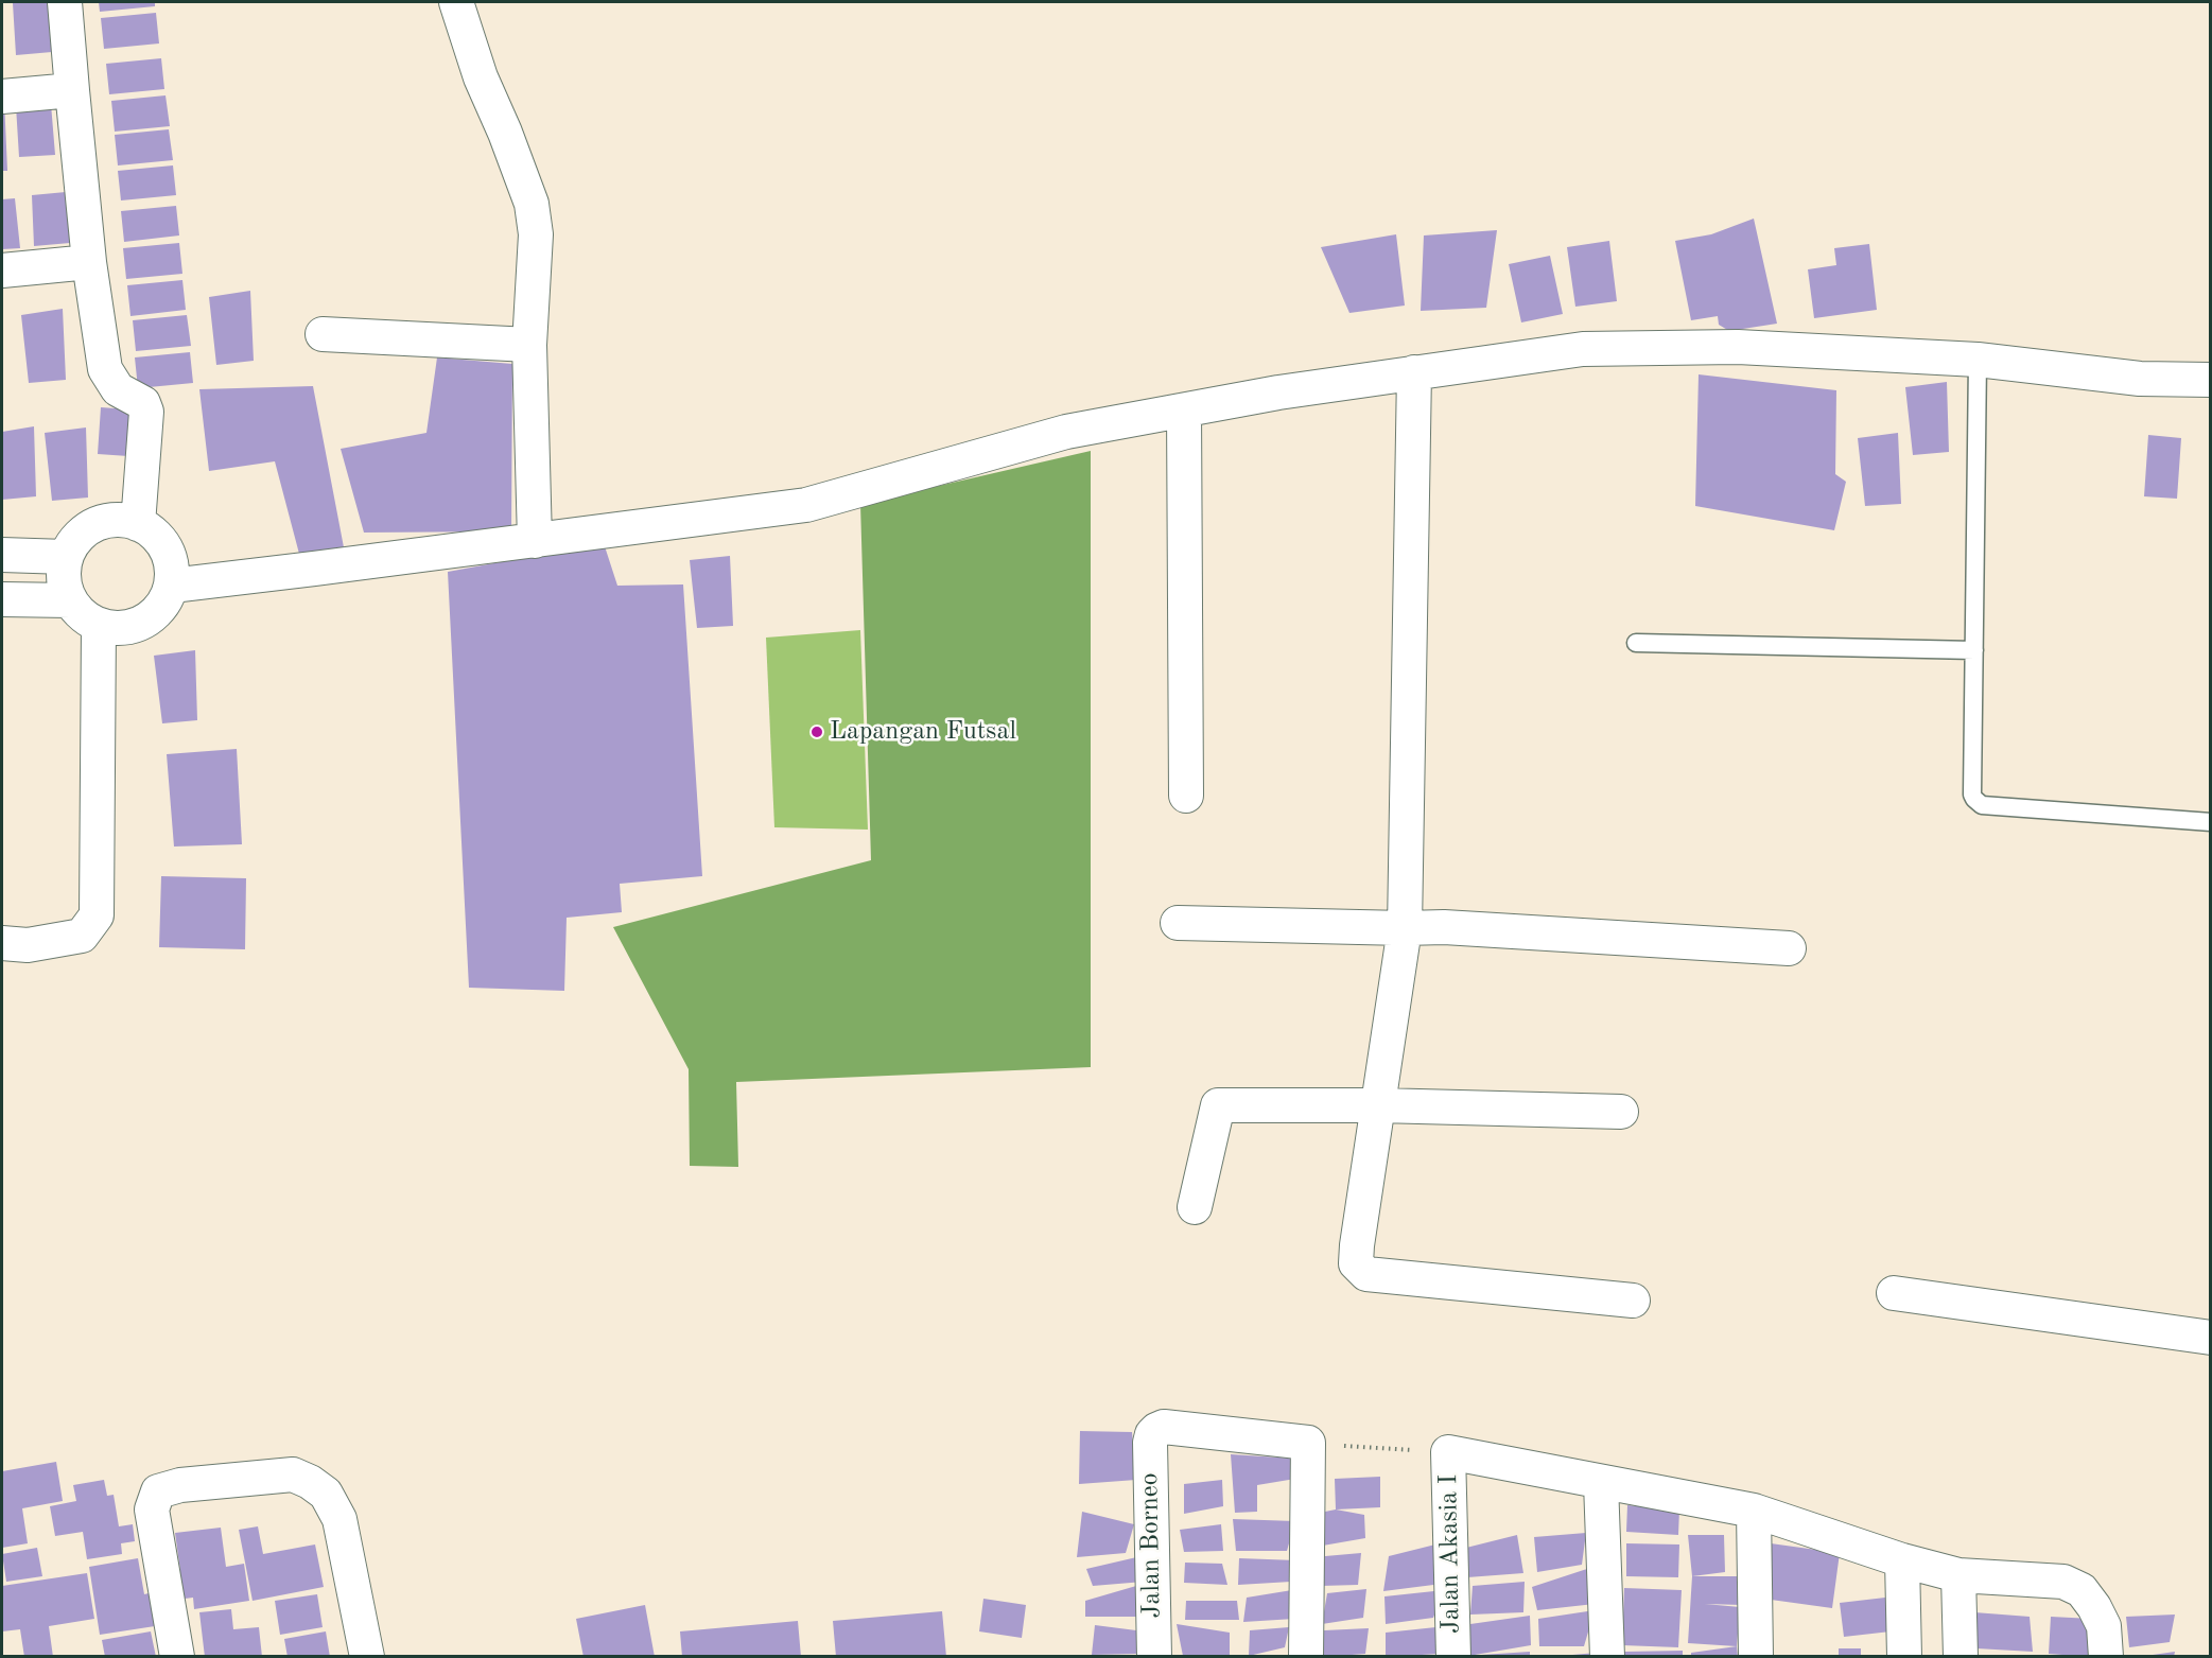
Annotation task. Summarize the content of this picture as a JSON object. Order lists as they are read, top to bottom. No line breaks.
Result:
{"streets":{"street":["Jalan Borneo","Jalan Akasia I"]},"places":["Lapangan Futsal"]}
